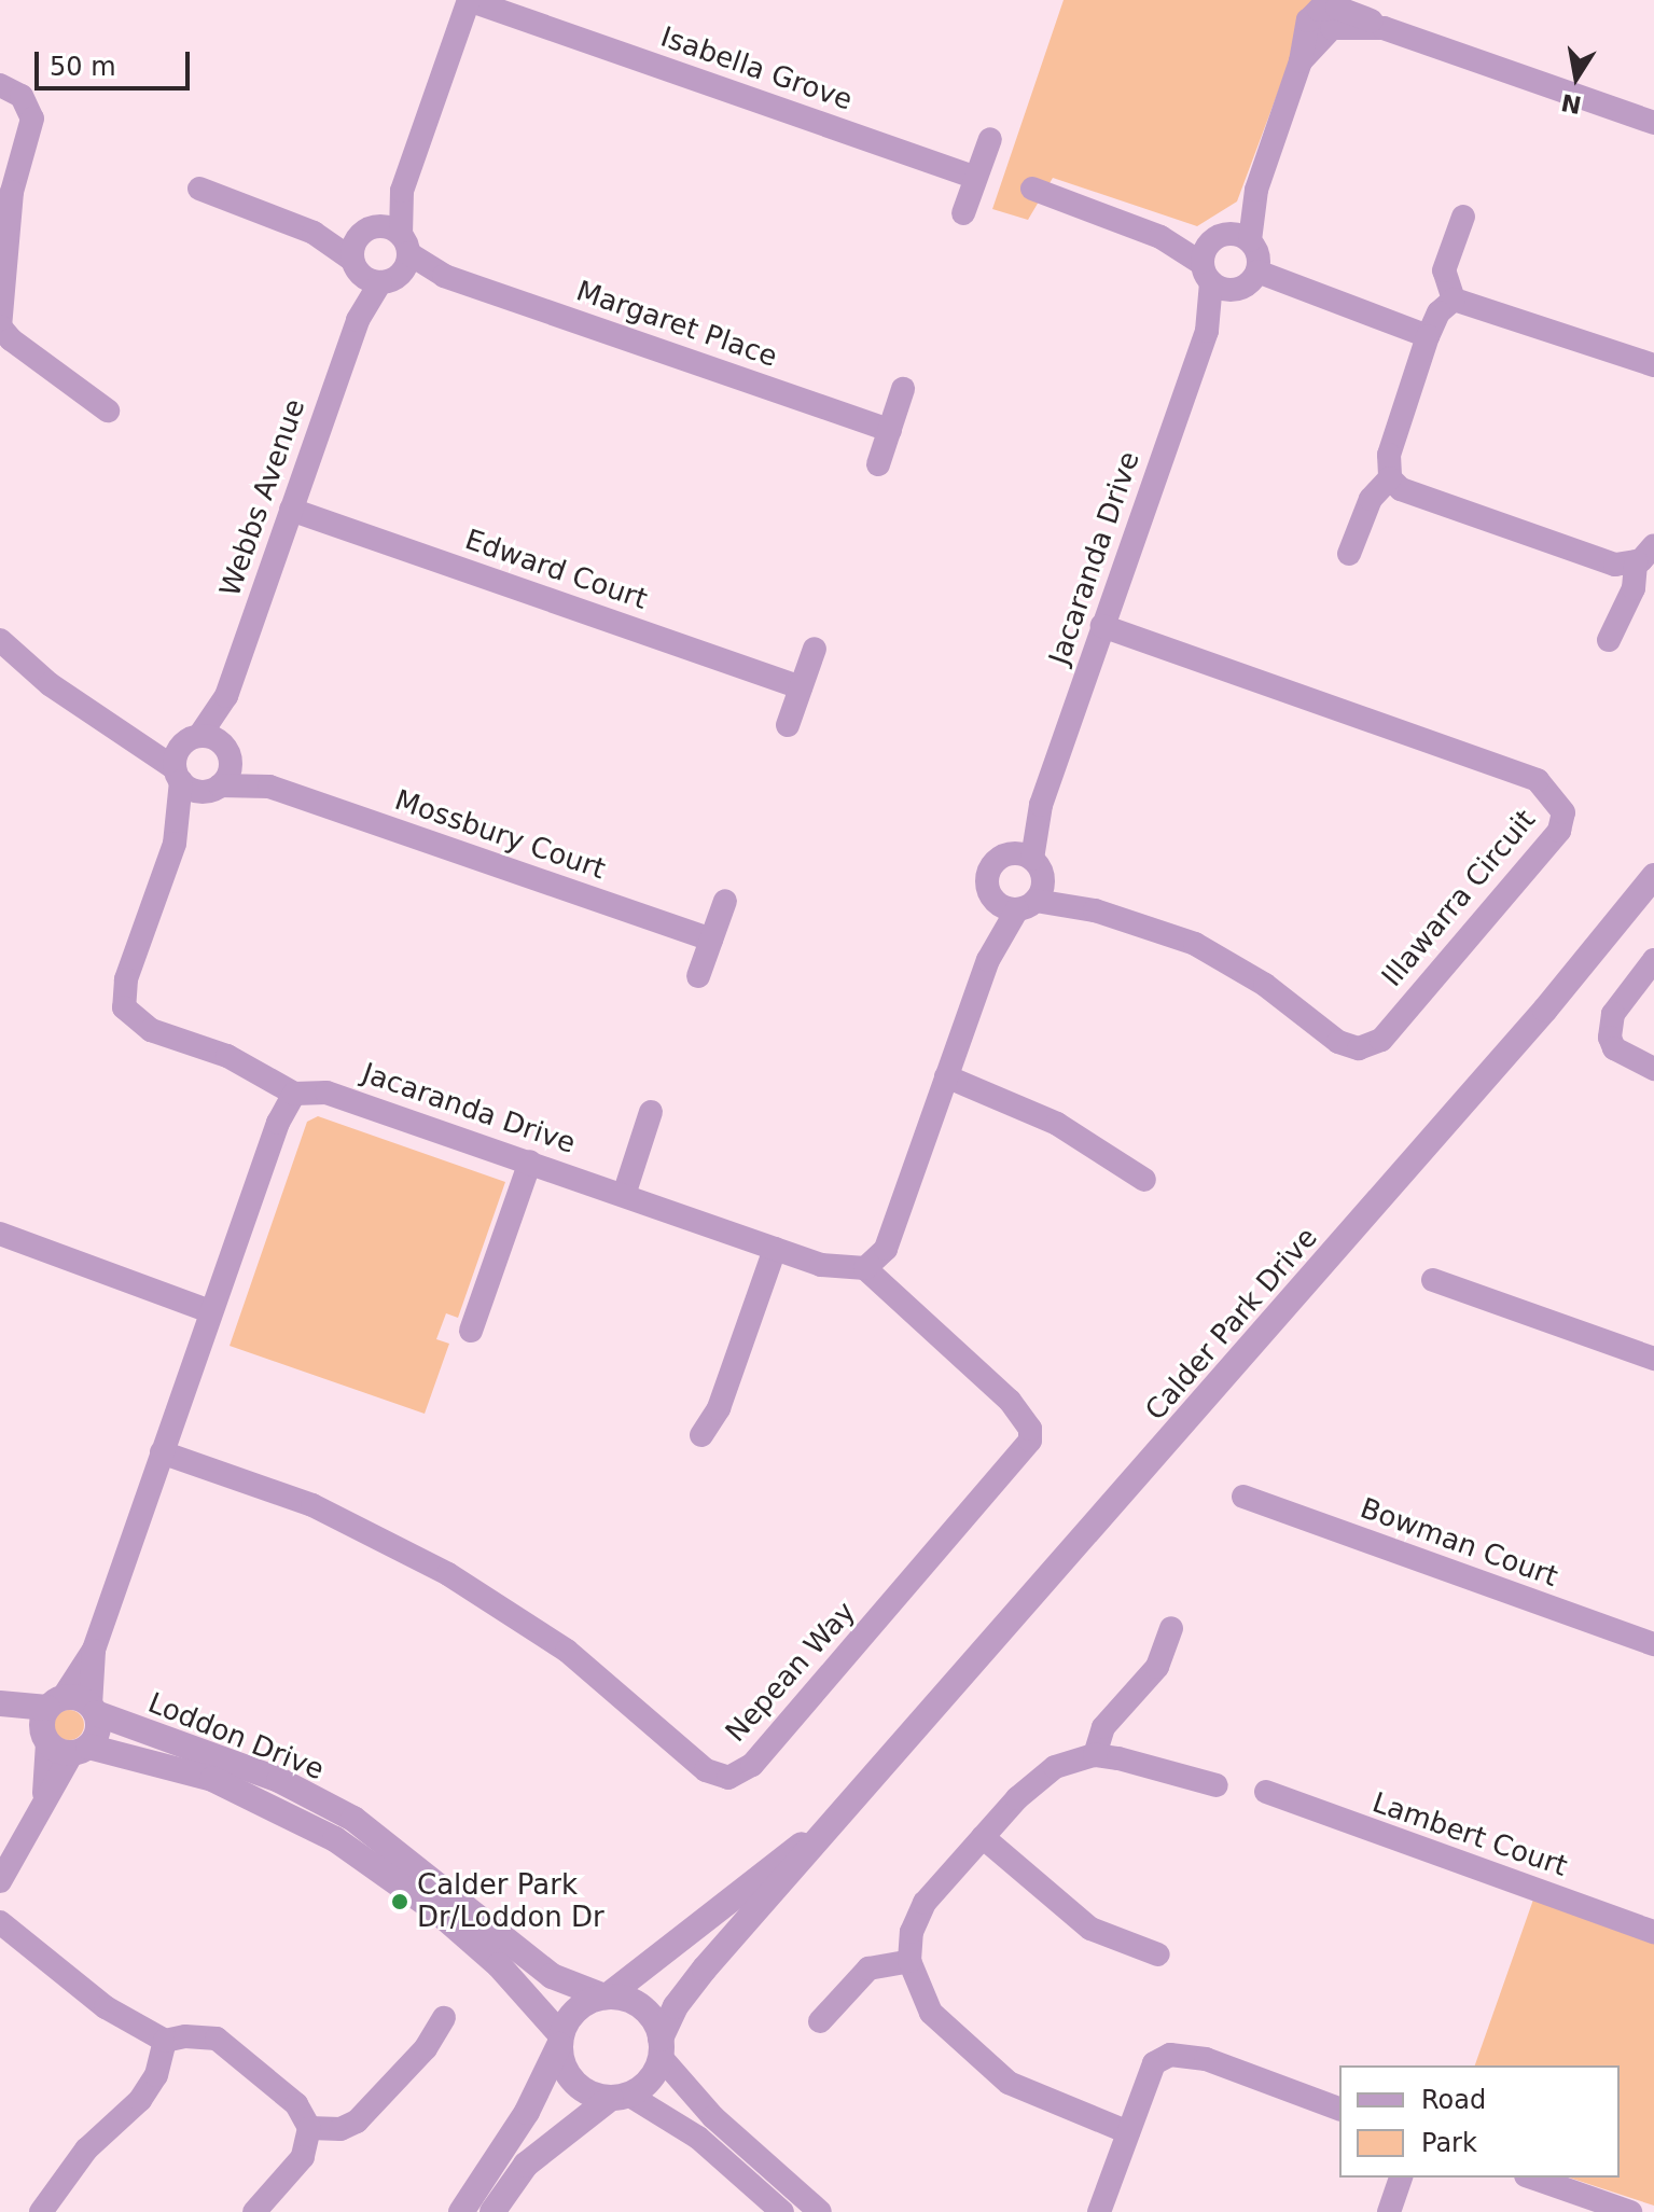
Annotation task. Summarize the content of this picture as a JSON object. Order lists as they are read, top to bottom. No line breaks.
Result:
{"streets":{"street":["Isabella Grove","Margaret Place","Webbs Avenue","Jacaranda Drive","Edward Court","Mossbury Court","Illawarra Circuit","Calder Park Drive","Bowman Court","Nepean Way","Loddon Drive","Lambert Court"]},"crossings":[["Isabella Grove","Webbs Avenue"],["Margaret Place","Webbs Avenue"],["Webbs Avenue","Edward Court"],["Webbs Avenue","Mossbury Court"],["Jacaranda Drive","Illawarra Circuit"],["Jacaranda Drive","Nepean Way"],["Calder Park Drive","Loddon Drive"]],"places":["Calder Park Dr/Loddon Dr"],"legend":["Road","Park"],"scale_bar":"50 m","north":"bottom"}
